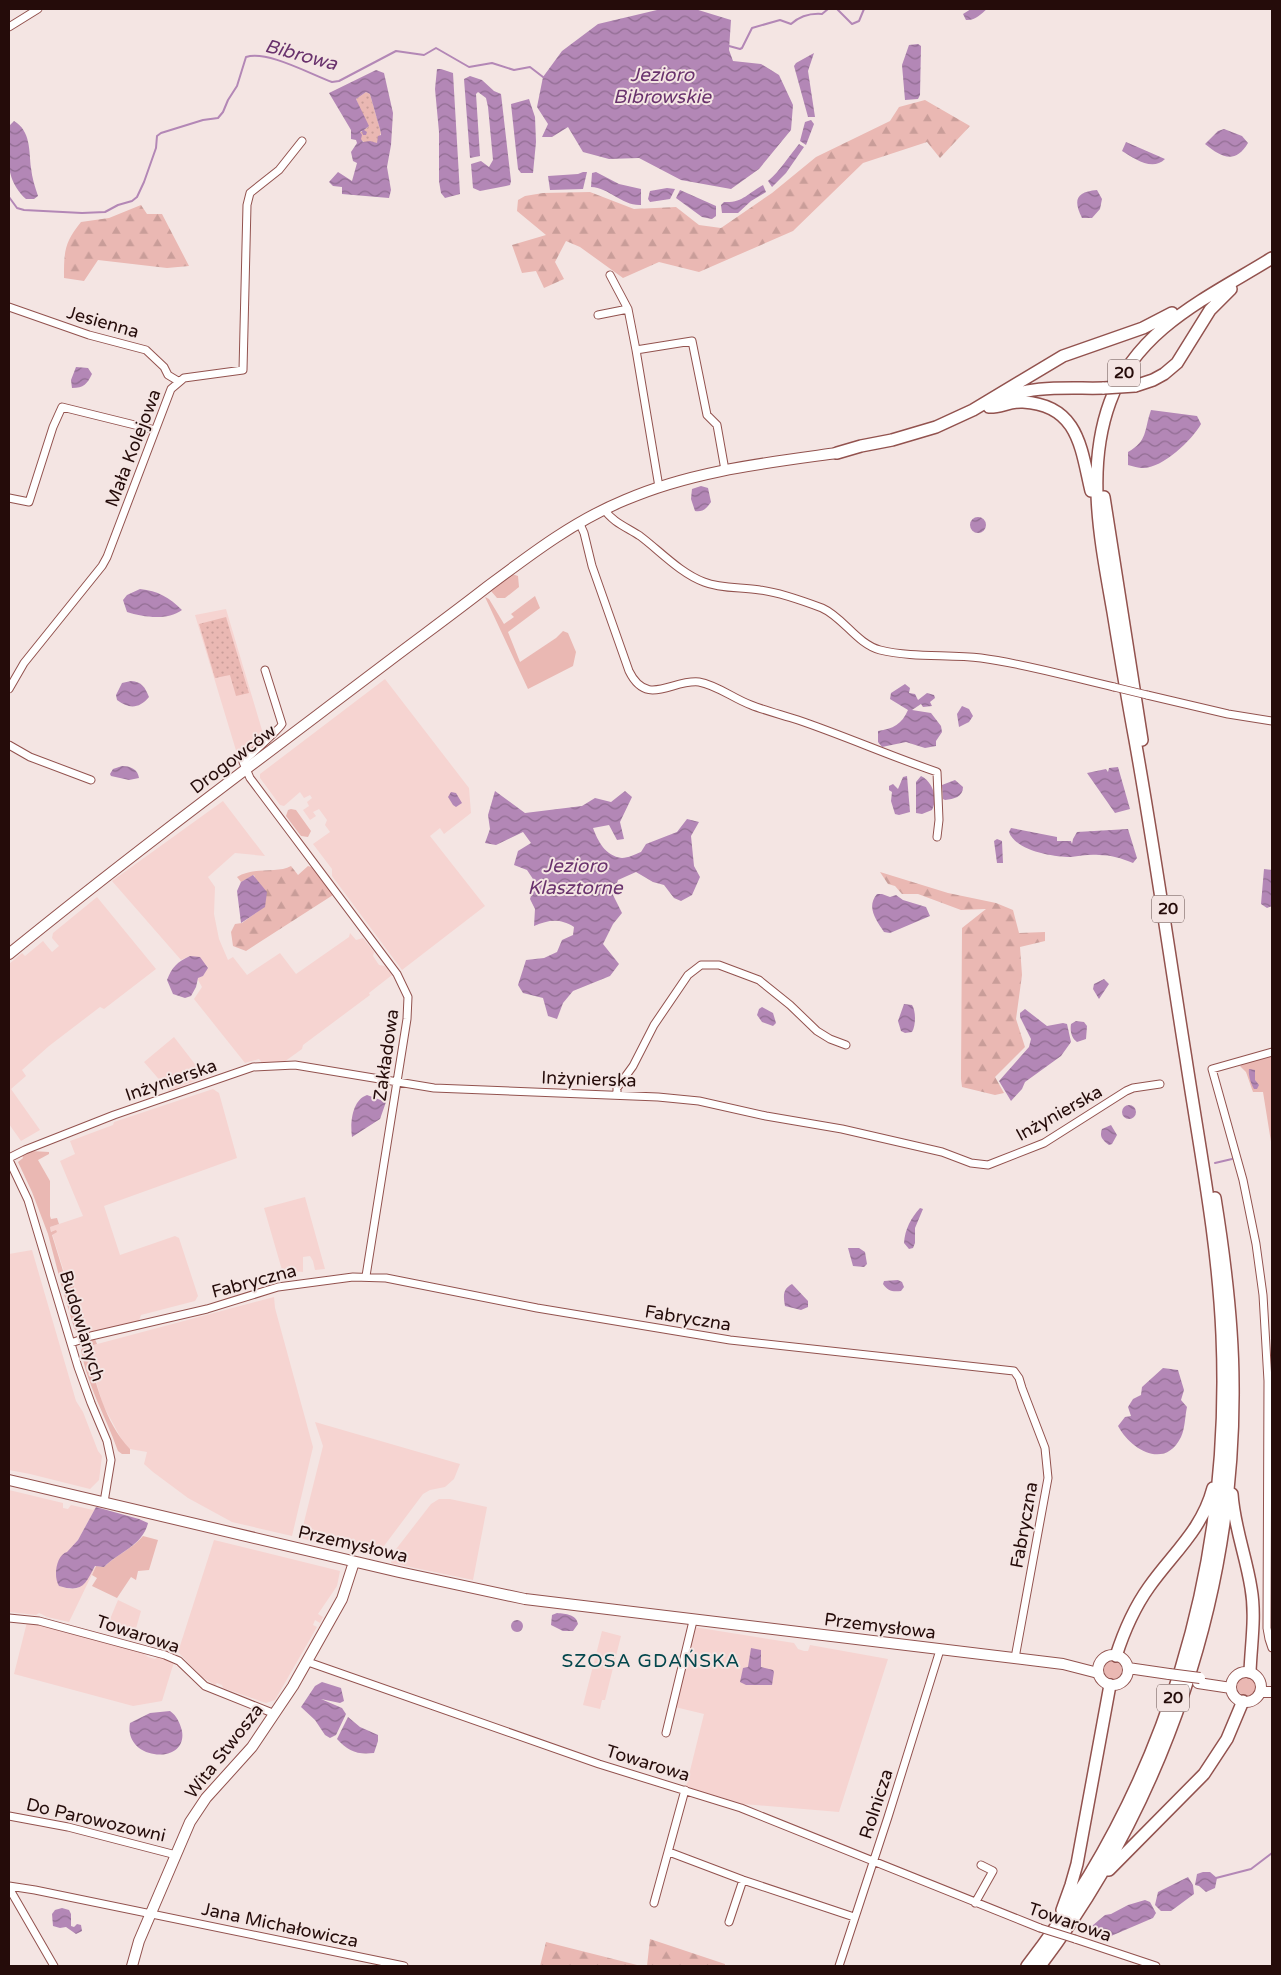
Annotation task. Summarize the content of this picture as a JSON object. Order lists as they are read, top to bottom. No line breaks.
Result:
{"streets":{"main road":["20","Drogowców","Przemysłowa","Wita Stwosza"],"street":["Jesienna","Mała Kolejowa","Zakładowa","Inżynierska","Fabryczna","Budowlanych","Towarowa","Rolnicza","Do Parowozowni","Jana Michałowicza"]},"crossings":[["Jesienna","Mała Kolejowa"],["Drogowców","Zakładowa"],["Zakładowa","Inżynierska"],["Zakładowa","Fabryczna"],["Inżynierska","Budowlanych"],["Fabryczna","Budowlanych"],["Fabryczna","Przemysłowa"],["Budowlanych","Przemysłowa"],["Przemysłowa","Wita Stwosza"],["Przemysłowa","Rolnicza"],["Towarowa","Wita Stwosza"],["Towarowa","Rolnicza"],["Wita Stwosza","Do Parowozowni"],["Wita Stwosza","Jana Michałowicza"]],"districts":["SZOSA GDAŃSKA"],"water":["Bibrowa","Jezioro Bibrowskie","Jezioro Klasztorne"]}
